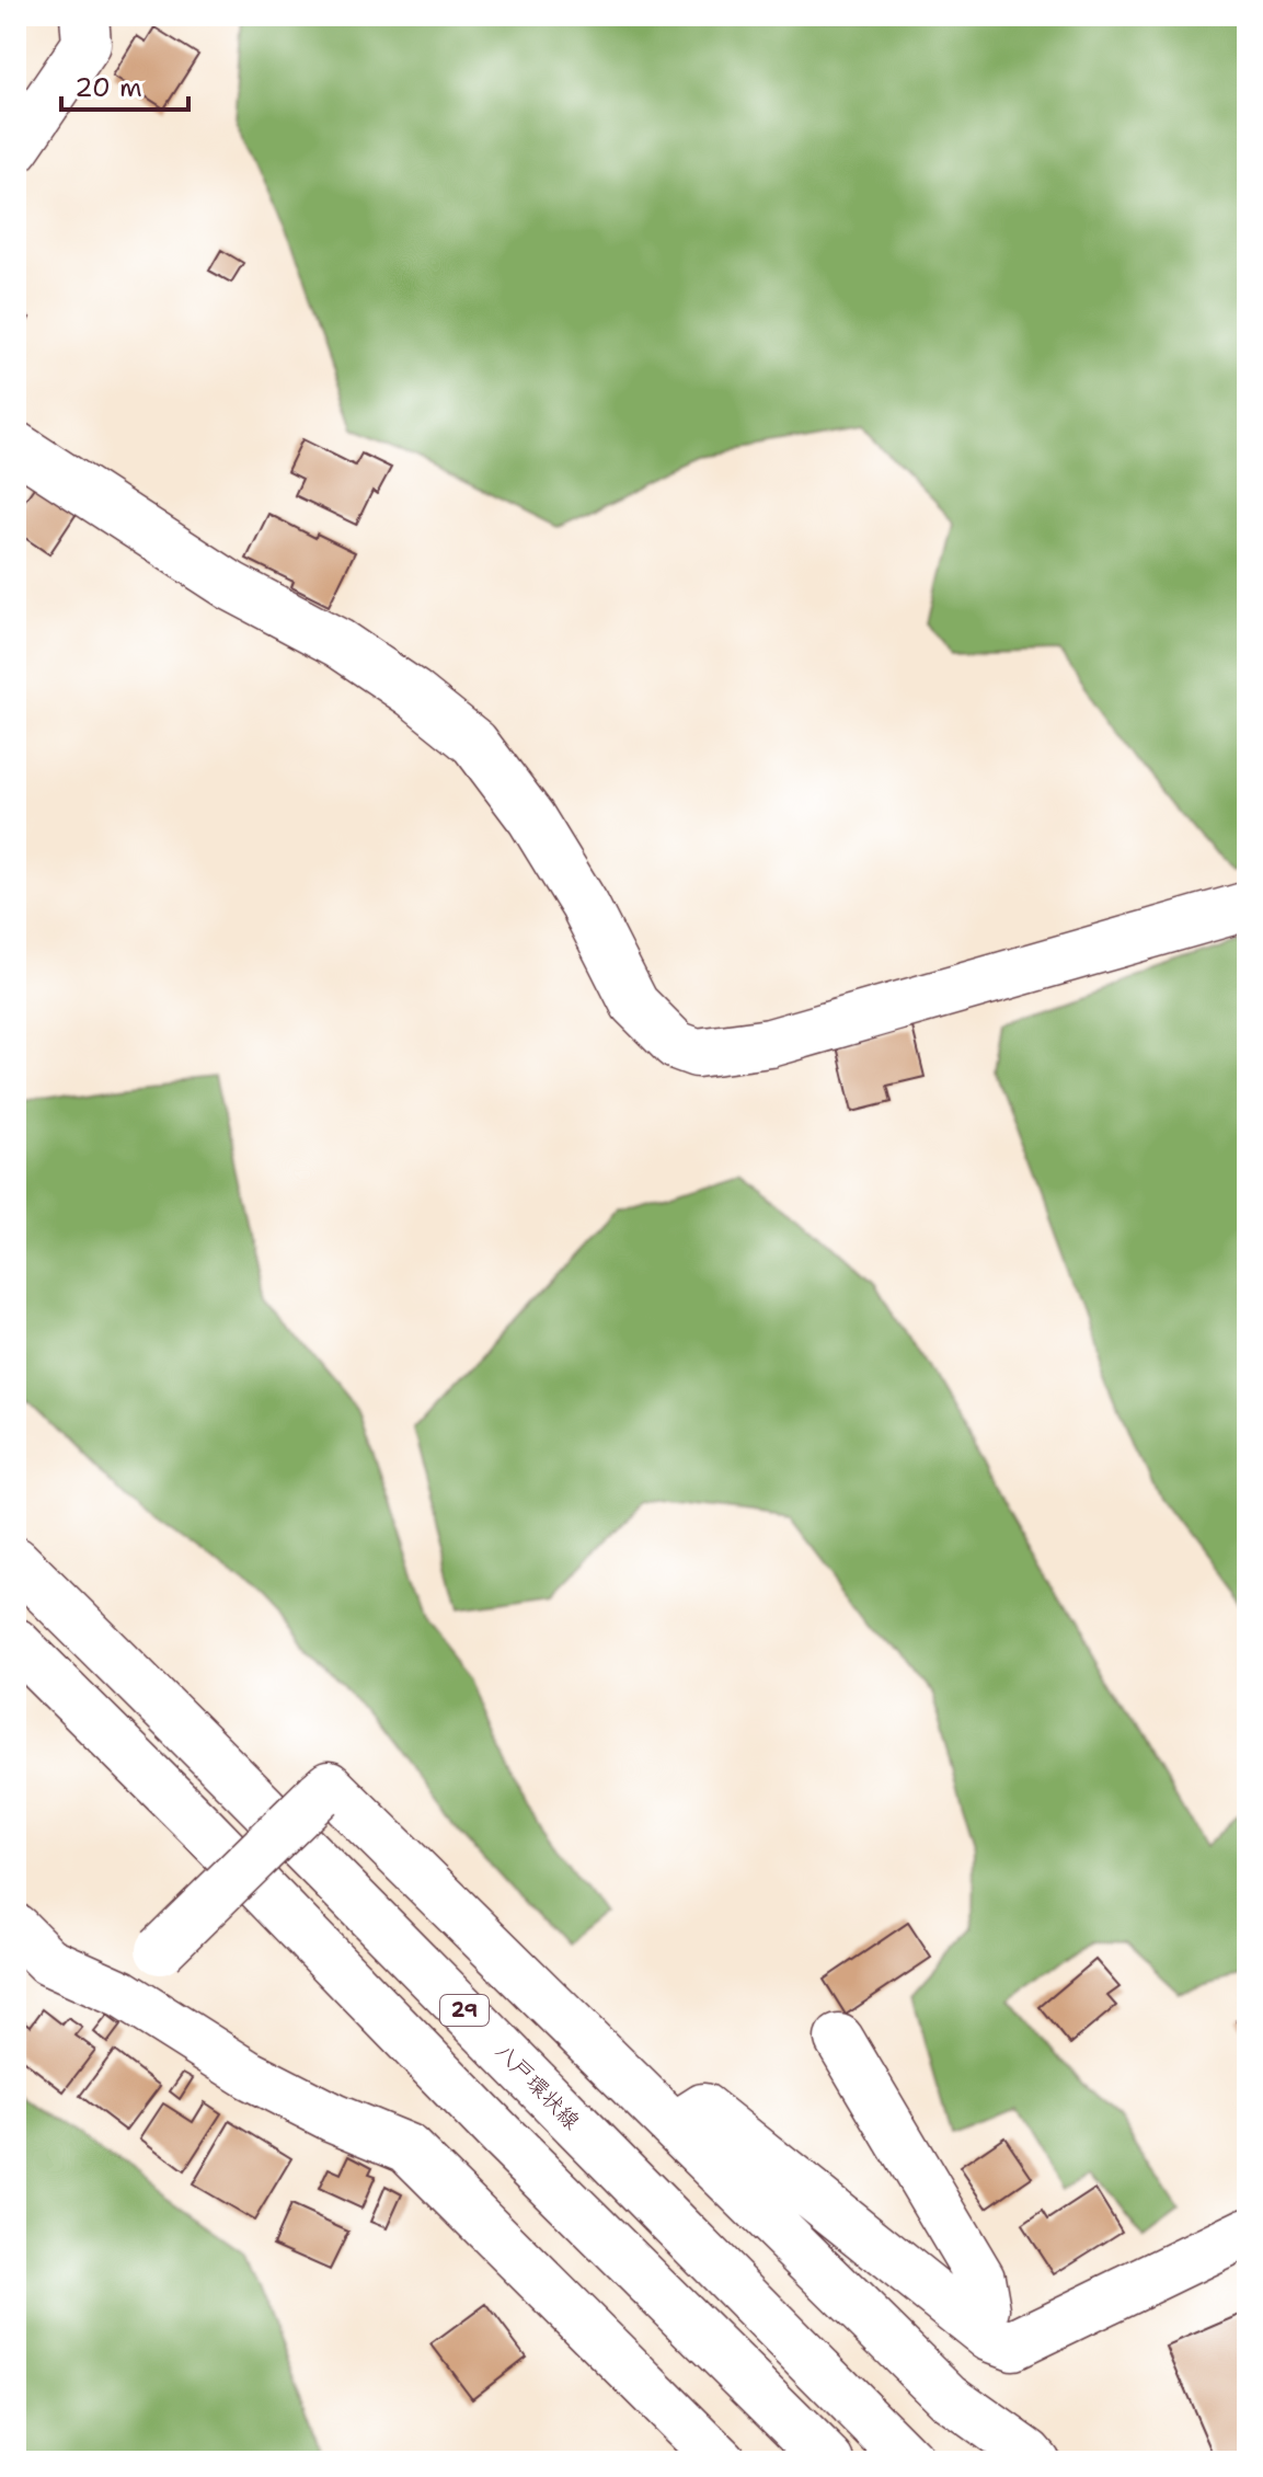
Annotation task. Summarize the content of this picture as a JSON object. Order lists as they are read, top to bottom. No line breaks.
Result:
{"streets":{"street":["29","八戸環状線"]},"scale_bar":"20 m"}
